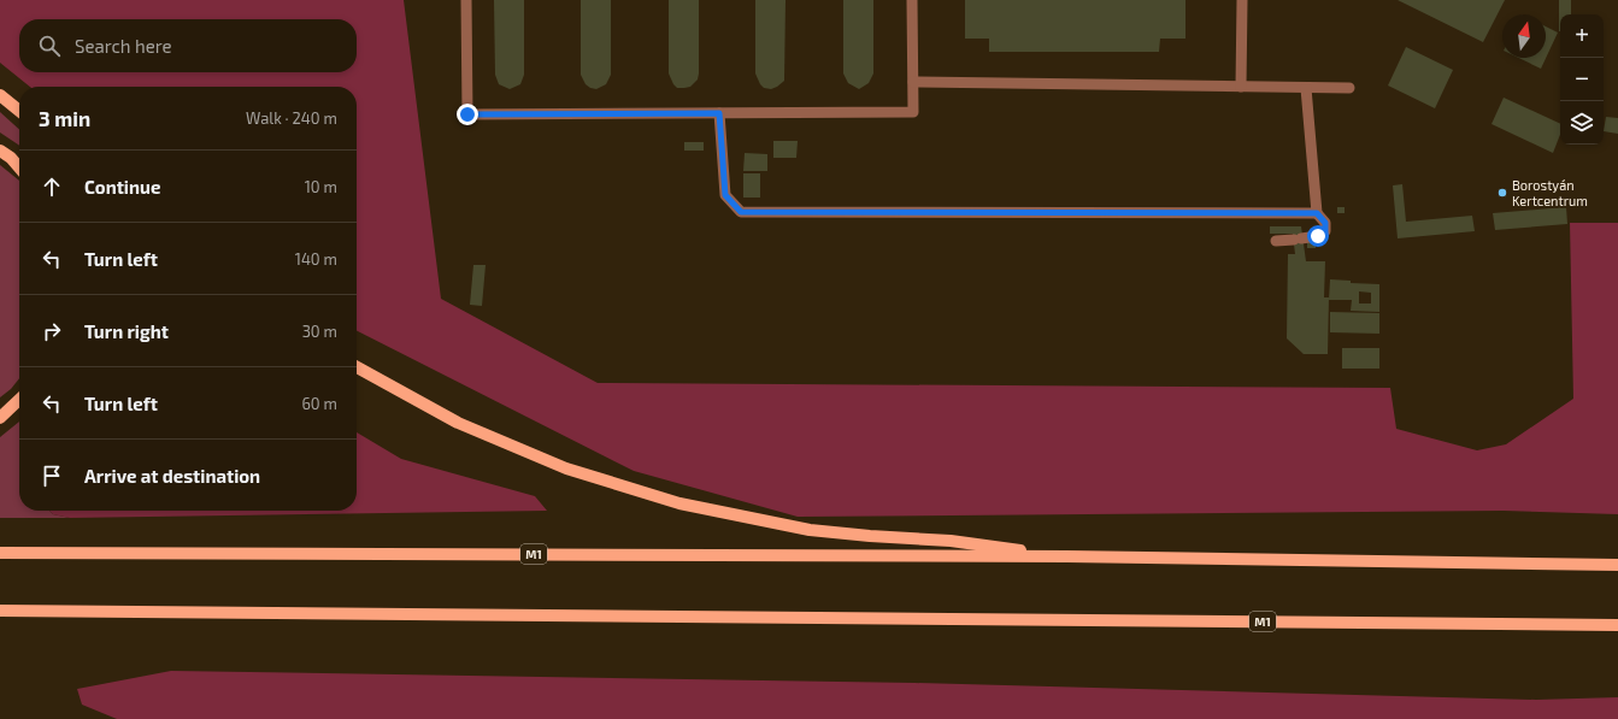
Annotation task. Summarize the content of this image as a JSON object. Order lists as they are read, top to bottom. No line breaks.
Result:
{"streets":{"main road":["M1"]},"places":["Borostyán Kertcentrum"],"north":"top","page":{"map_buttons":["+","−"],"search":"Search here","heading":["3 min","Walk · 240 m"],"list":[["Continue","10 m"],["Turn left","140 m"],["Turn right","30 m"],["Turn left","60 m"],"Arrive at destination"]}}
